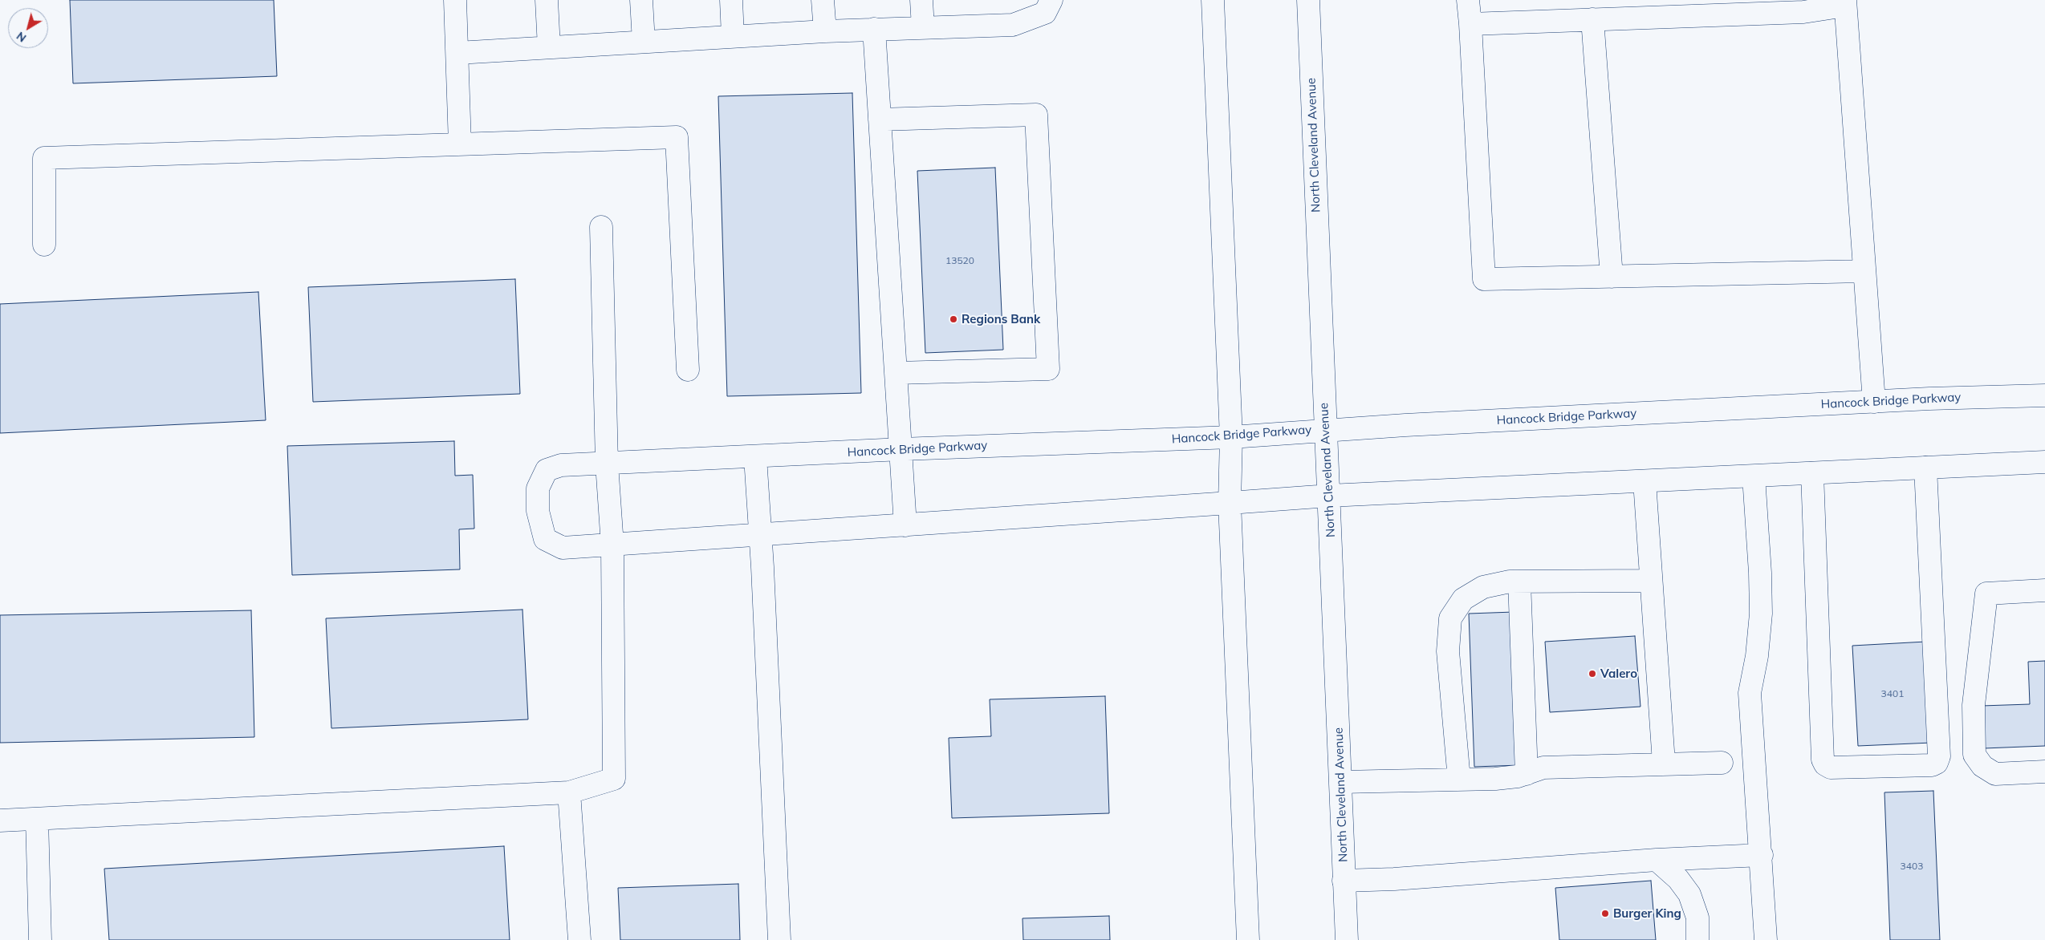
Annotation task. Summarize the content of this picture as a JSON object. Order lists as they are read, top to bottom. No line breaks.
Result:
{"streets":{"main road":["North Cleveland Avenue","Hancock Bridge Parkway"]},"crossings":[["North Cleveland Avenue","Hancock Bridge Parkway"]],"places":["Regions Bank","Valero","Burger King"],"house_numbers":["13520","3401","3403"],"north":"bottom left"}
